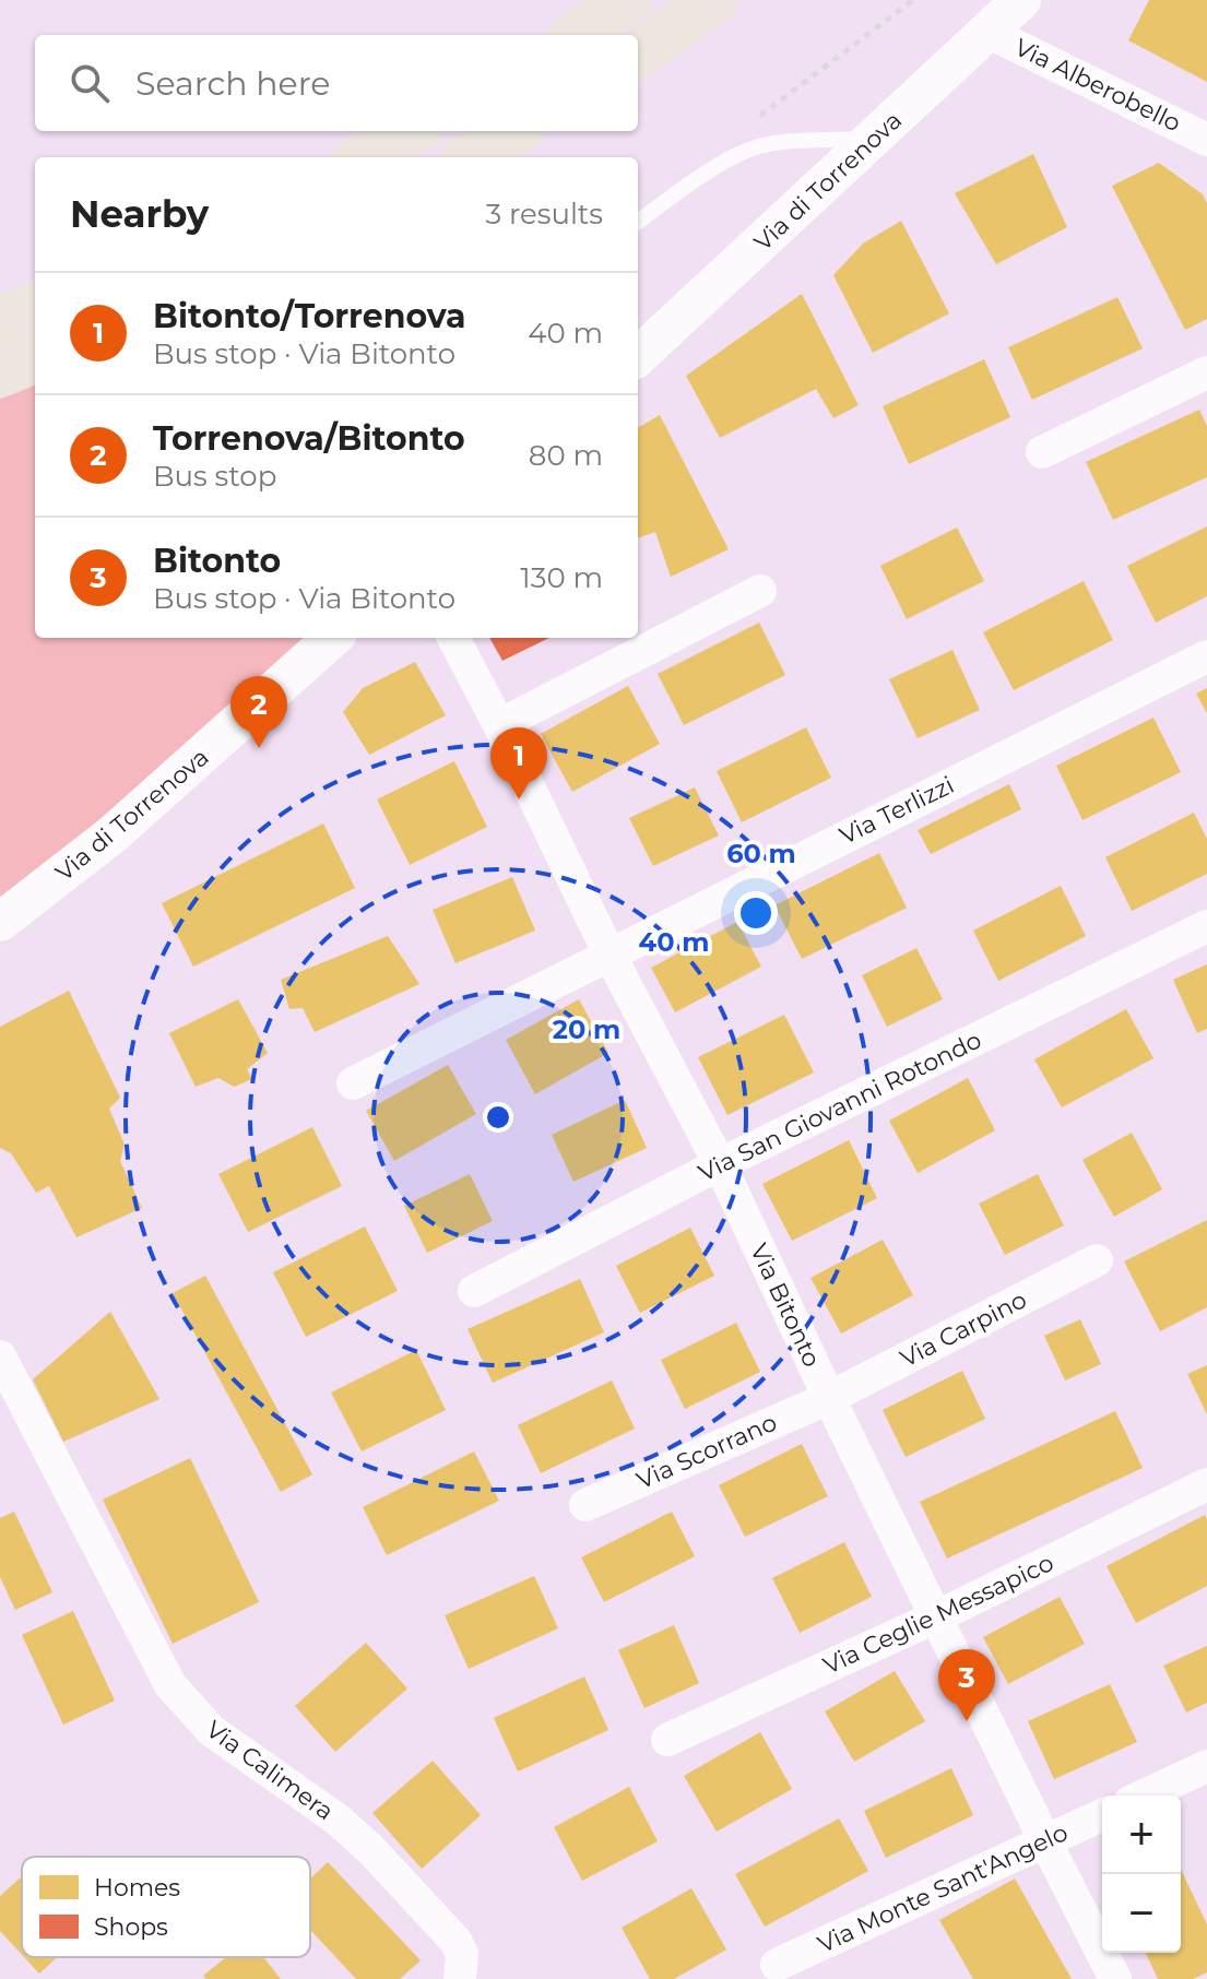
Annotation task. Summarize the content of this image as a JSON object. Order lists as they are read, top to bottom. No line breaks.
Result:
{"streets":{"street":["Via Alberobello","Via di Torrenova","Via Terlizzi","Via San Giovanni Rotondo","Via Bitonto","Via Carpino","Via Scorrano","Via Ceglie Messapico","Via Calimera","Via Monte Sant'Angelo"]},"crossings":[["Via Alberobello","Via di Torrenova"],["Via Terlizzi","Via Bitonto"],["Via San Giovanni Rotondo","Via Bitonto"],["Via Bitonto","Via Carpino"],["Via Bitonto","Via Scorrano"],["Via Bitonto","Via Ceglie Messapico"],["Via Bitonto","Via Monte Sant'Angelo"],["Via Carpino","Via Scorrano"]],"legend":["Homes","Shops"],"page":{"search":"Search here","heading":["Nearby","3 results"],"list":[{"mark":"1","name":"Bitonto/Torrenova","note":"Bus stop · Via Bitonto","value":"40 m"},{"mark":"2","name":"Torrenova/Bitonto","note":"Bus stop","value":"80 m"},{"mark":"3","name":"Bitonto","note":"Bus stop · Via Bitonto","value":"130 m"}],"pins":["2","1","3"],"map_buttons":["+","−"]},"rings":["60 m","40 m","20 m"]}
